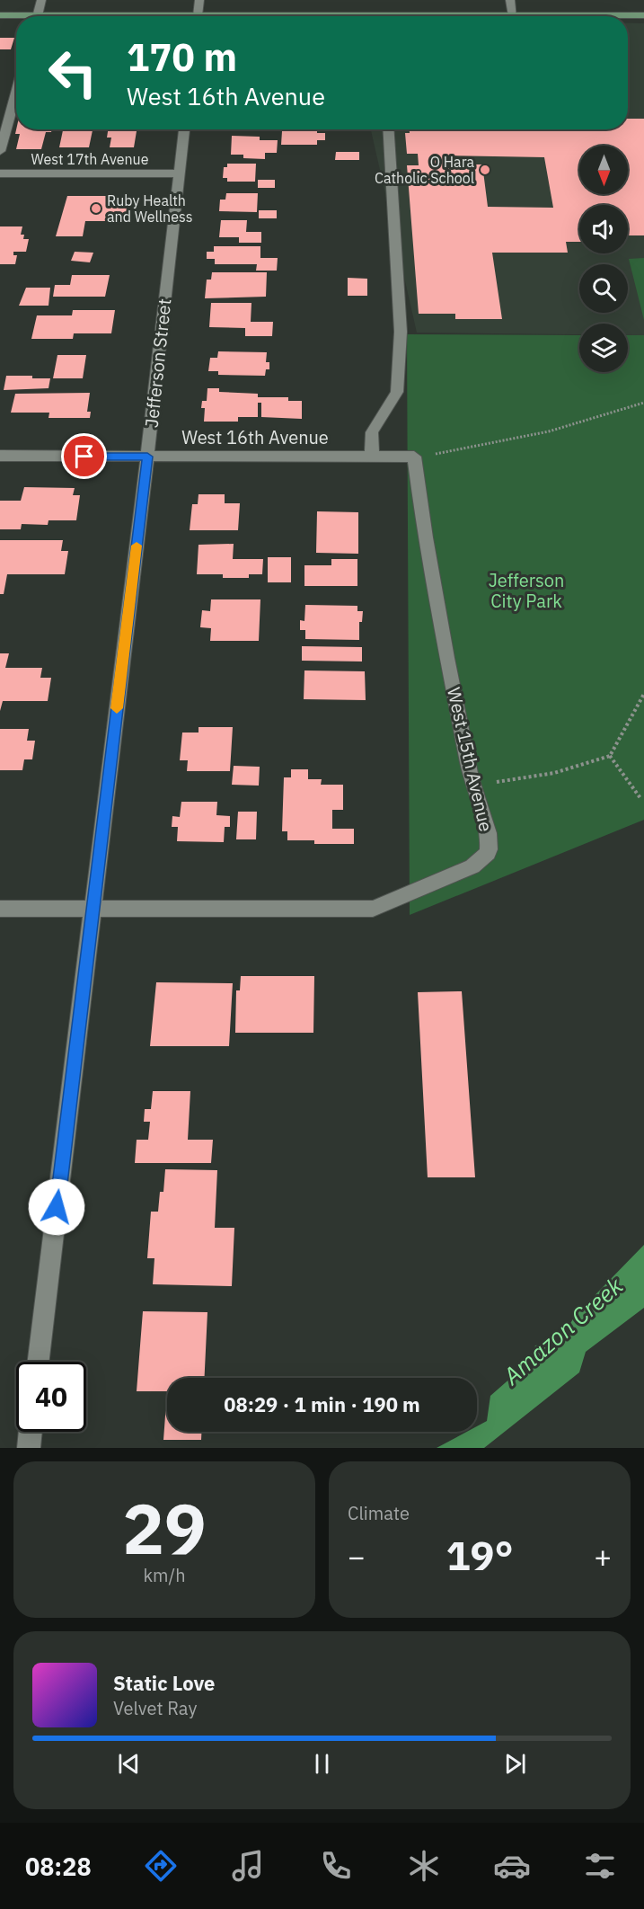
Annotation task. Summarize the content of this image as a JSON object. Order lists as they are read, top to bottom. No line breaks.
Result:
{"streets":{"street":["West 17th Avenue","Jefferson Street","West 16th Avenue","West 15th Avenue"]},"crossings":[["West 17th Avenue","Jefferson Street"],["Jefferson Street","West 16th Avenue"],["Jefferson Street","West 15th Avenue"],["West 16th Avenue","West 15th Avenue"]],"water":["Amazon Creek"],"parks":["Jefferson City Park"],"places":["O Hara Catholic School","Ruby Health and Wellness"],"north":"bottom","page":{"turn":["170 m","West 16th Avenue"],"limit":"40","trip":"08:29 · 1 min · 190 m","tile":[["29","km/h"],"Climate"],"heat":["−","19°","+"],"song":["Static Love","Velvet Ray"],"tabs":"08:28"}}
